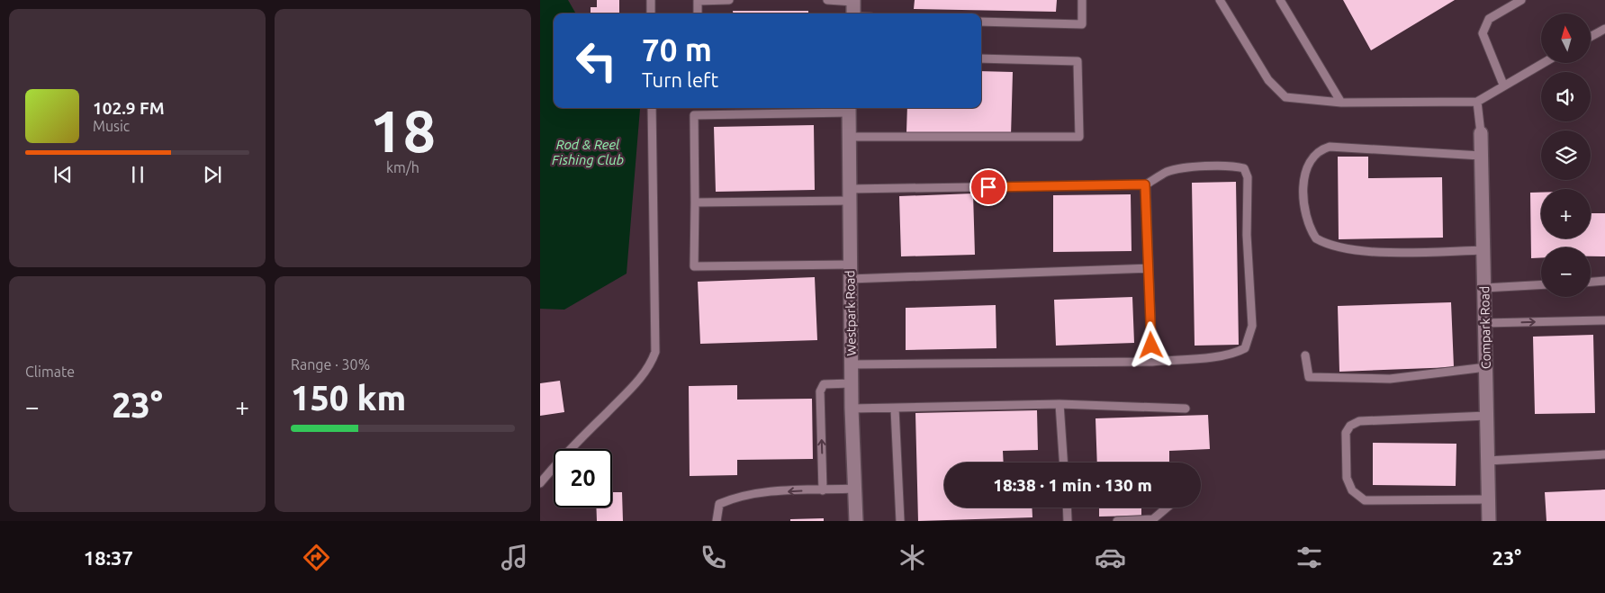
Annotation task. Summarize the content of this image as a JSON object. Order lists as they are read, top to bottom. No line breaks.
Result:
{"streets":{"street":["Westpark Road","Compark Road"]},"water":["Rod & Reel Fishing Club"],"north":"top","page":{"tile":[["18","km/h"],"Climate",["Range · 30%","150 km"]],"map_buttons":["+","−"],"turn":["70 m","Turn left"],"song":["102.9 FM","Music"],"heat":["−","23°","+"],"limit":"20","trip":"18:38 · 1 min · 130 m","tabs":["18:37","23°"]}}
